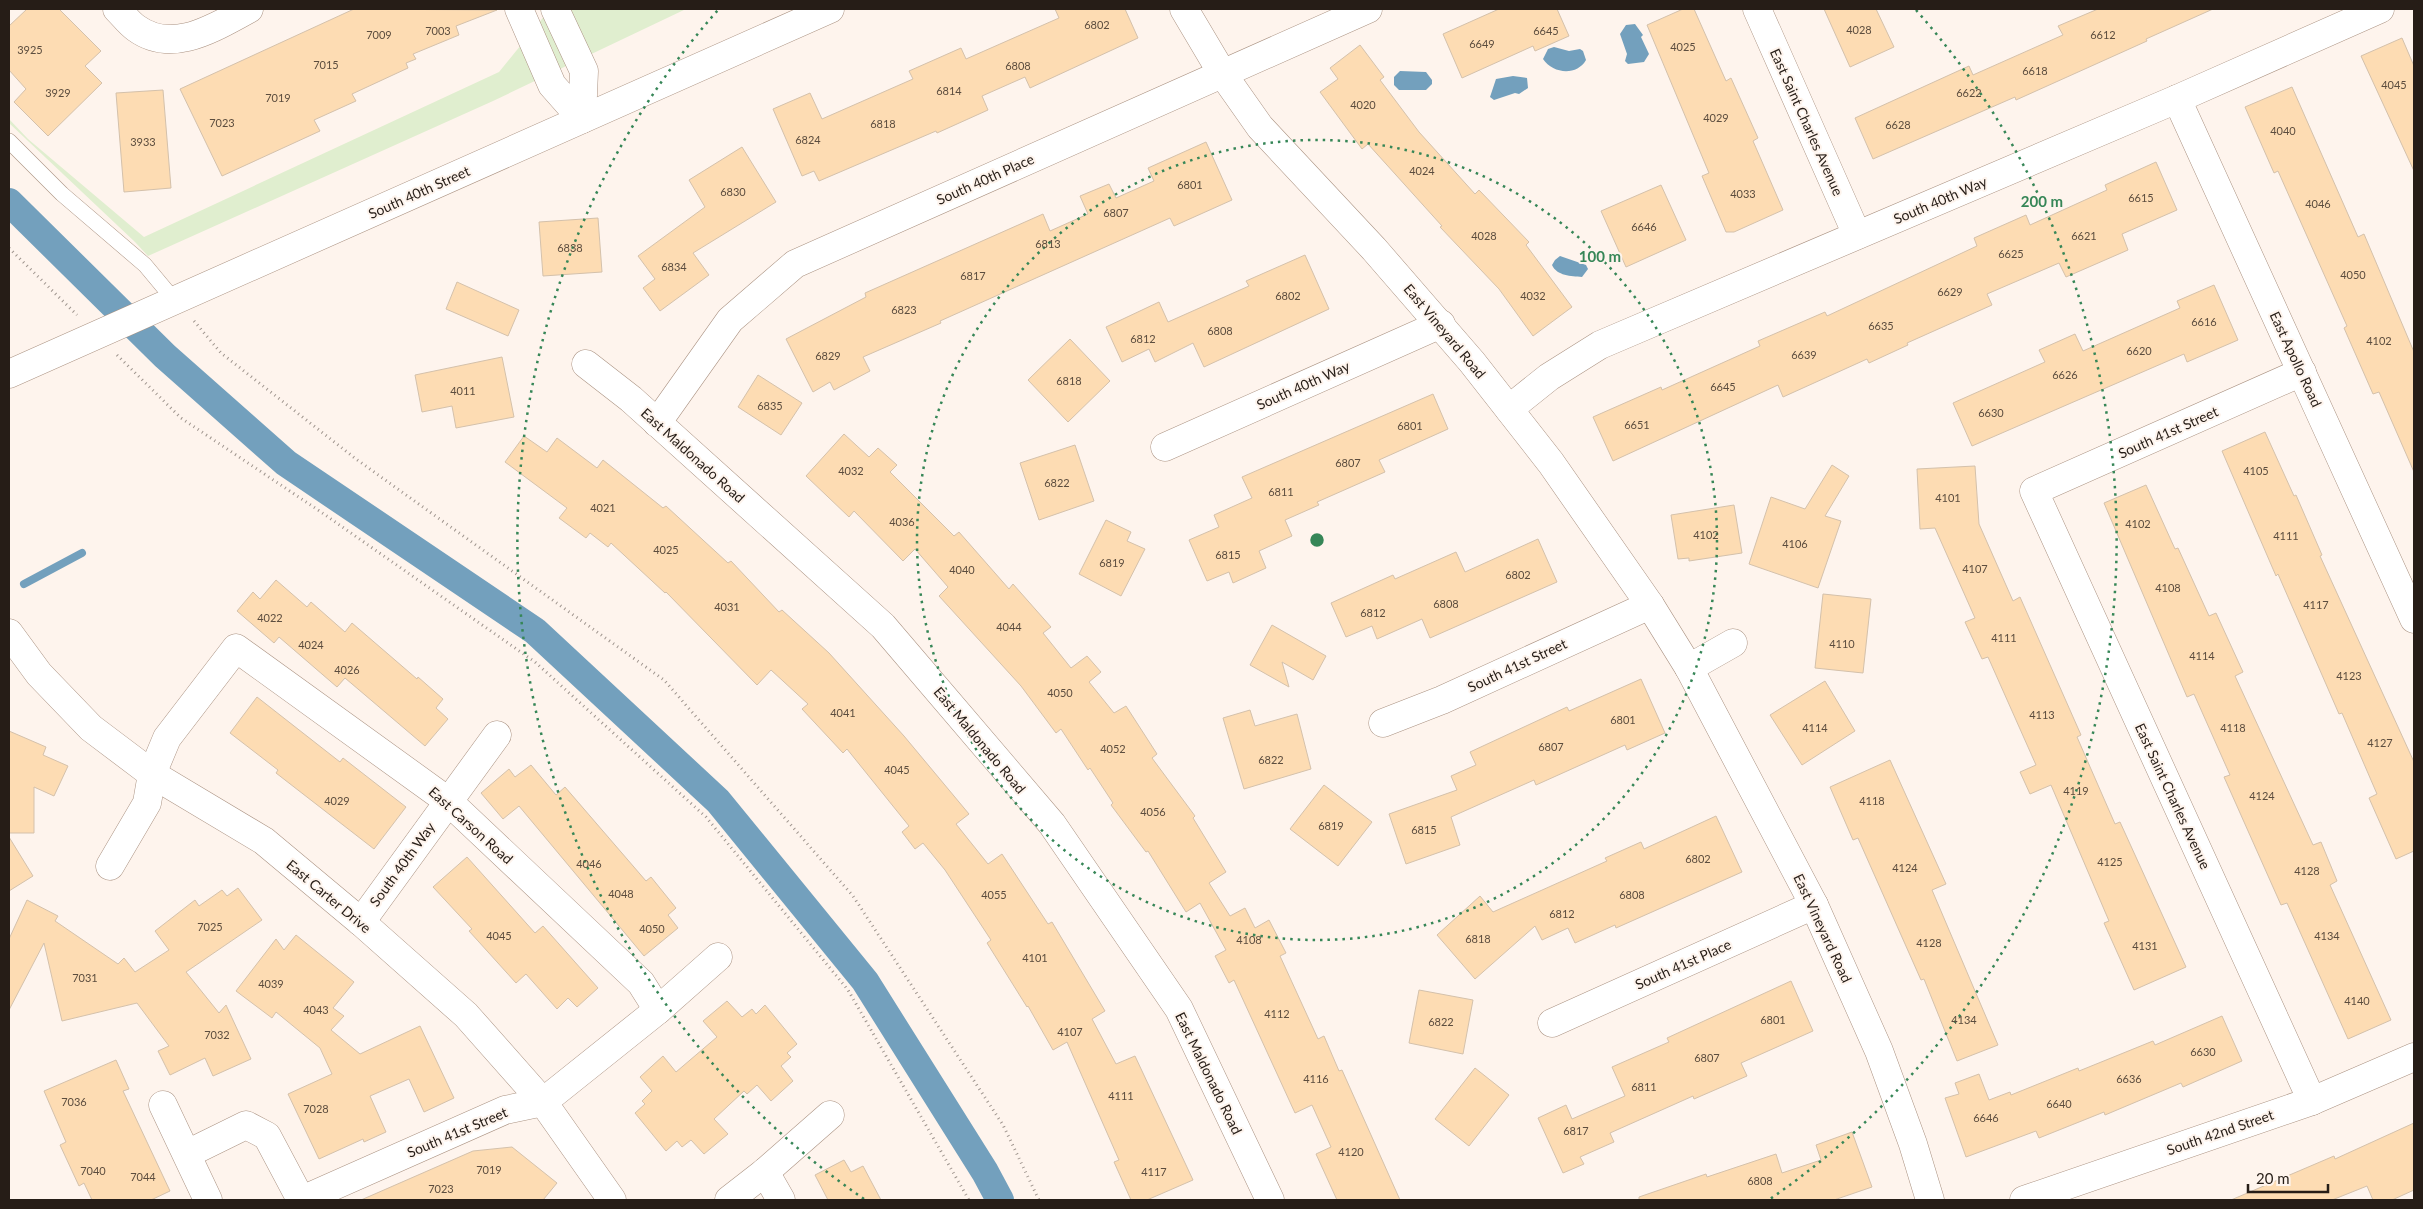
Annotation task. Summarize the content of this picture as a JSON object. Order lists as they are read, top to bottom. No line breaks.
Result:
{"streets":{"street":["East Saint Charles Avenue","South 40th Place","South 40th Street","South 40th Way","East Vineyard Road","East Apollo Road","South 41st Street","East Maldonado Road","East Carson Road","East Carter Drive","South 41st Place","South 42nd Street"]},"crossings":[["East Saint Charles Avenue","South 40th Way"],["East Saint Charles Avenue","South 41st Street"],["East Saint Charles Avenue","South 42nd Street"],["South 40th Place","East Vineyard Road"],["South 40th Place","East Maldonado Road"],["South 40th Way","East Vineyard Road"],["South 40th Way","East Apollo Road"],["South 40th Way","East Carson Road"],["South 40th Way","East Carter Drive"],["East Vineyard Road","South 41st Street"],["East Vineyard Road","South 41st Place"],["East Apollo Road","South 41st Street"],["South 41st Street","East Carson Road"],["South 41st Street","East Carter Drive"],["East Carson Road","East Carter Drive"]],"house_numbers":["6802","4028","7003","6645","7009","6612","6649","4025","3925","7015","6808","6618","4045","6814","3929","6622","7019","4020","4029","7023","6818","6628","4040","6824","3933","4024","6801","6830","4033","6615","4046","6807","6646","4028","6621","6813","6838","6625","6834","4050","6817","6629","6802","4032","6823","6616","6635","6808","6812","4102","6620","6639","6829","6626","6818","6645","4011","6835","6630","6651","6801","6807","4032","4105","6822","6811","4101","4021","4036","4102","4102","4111","4106","4025","6815","6819","4107","4040","6802","4108","6808","4117","4031","6812","4022","4044","4111","4110","4024","4114","4026","4123","4050","4041","4113","6801","4114","4118","4127","6807","4052","6822","4045","4119","4124","4029","4118","4056","6819","6815","6802","4125","4046","4124","4128","4048","4055","6808","6812","7025","4050","4045","4134","6818","4108","4128","4131","4101","7031","4039","4140","4043","4112","6801","4134","6822","4107","7032","6630","6807","4116","6636","6811","4111","7036","6640","7028","6646","6817","4120","7019","7040","4117","7044","6808","7023"],"scale_bar":"20 m","rings":["200 m","100 m"]}
